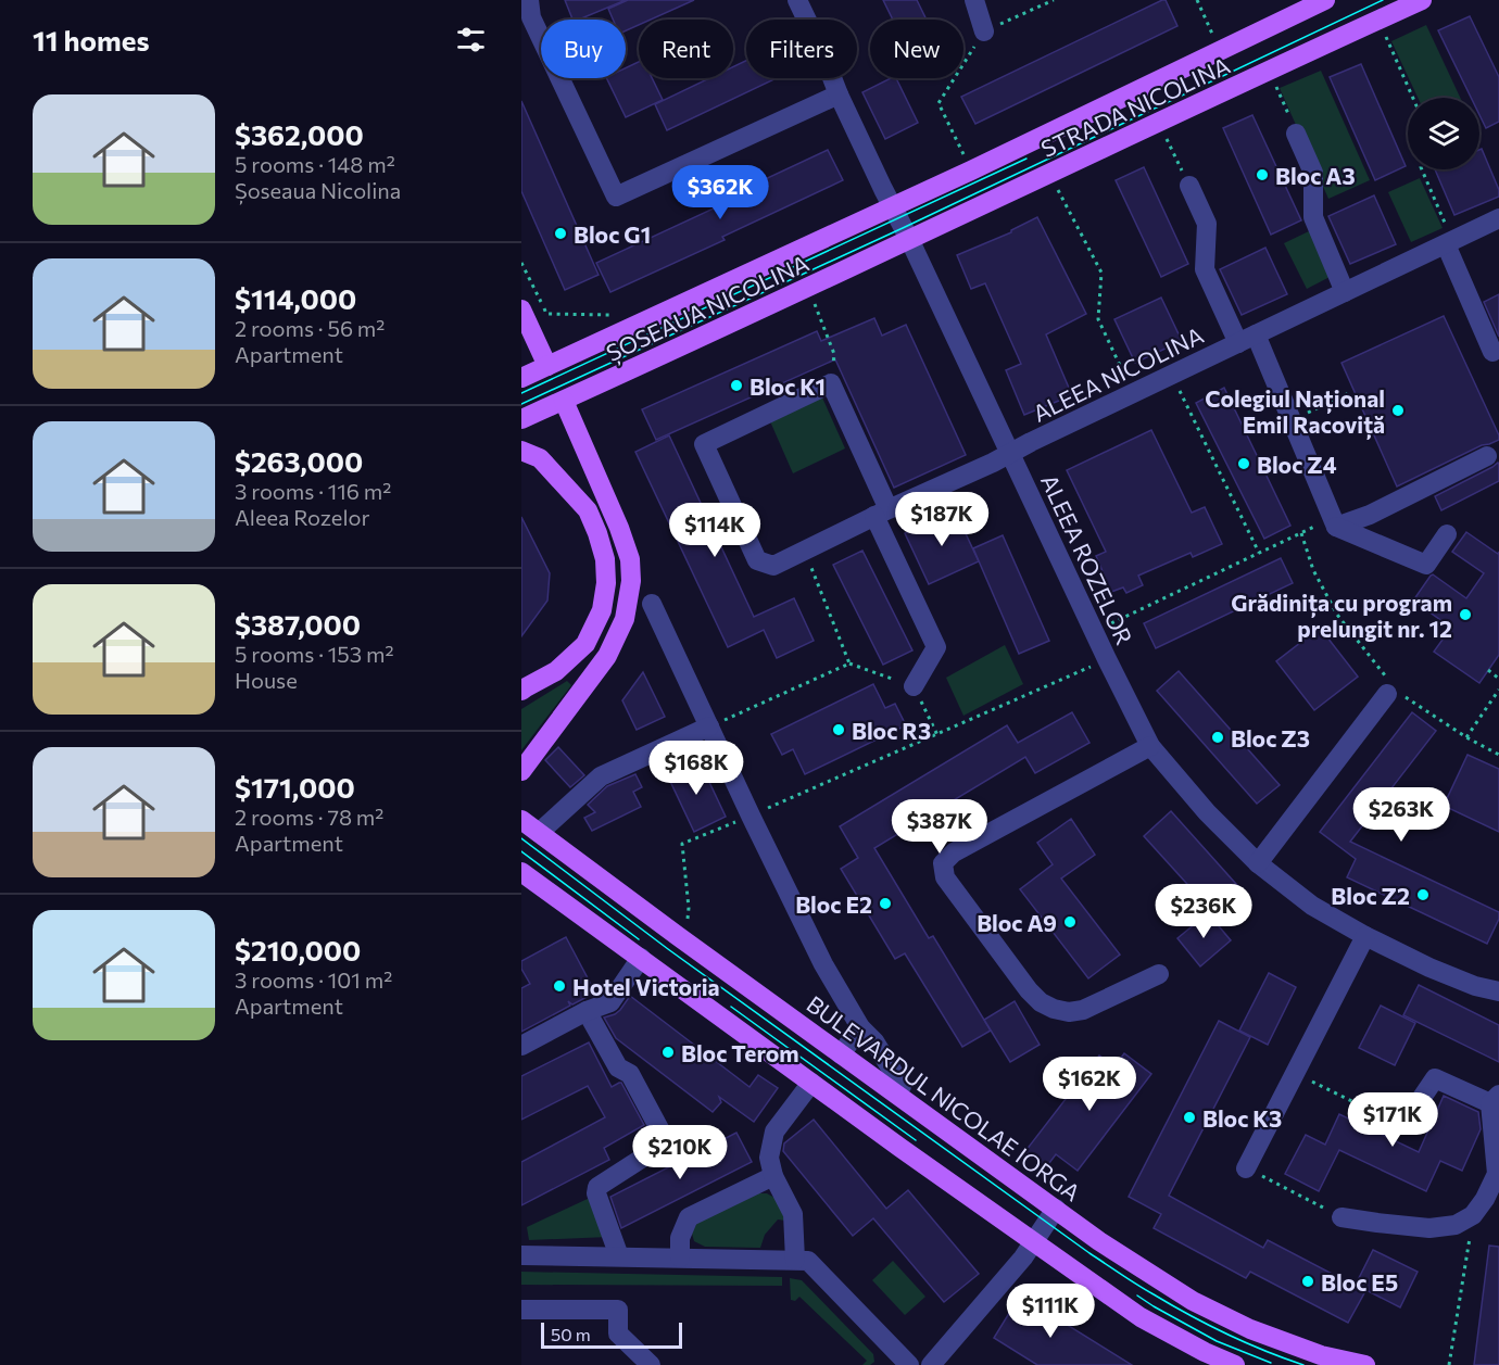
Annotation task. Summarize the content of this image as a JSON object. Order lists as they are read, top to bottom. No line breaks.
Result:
{"streets":{"main road":["STRADA NICOLINA","ȘOSEAUA NICOLINA","BULEVARDUL NICOLAE IORGA"],"street":["ALEEA NICOLINA","ALEEA ROZELOR"]},"crossings":[["STRADA NICOLINA","ȘOSEAUA NICOLINA"],["STRADA NICOLINA","ALEEA ROZELOR"],["ALEEA NICOLINA","ALEEA ROZELOR"]],"places":["Bloc A3","Bloc G1","Bloc K1","Colegiul Național Emil Racoviță","Bloc Z4","Grădinița cu program prelungit nr. 12","Bloc R3","Bloc Z3","Bloc Z2","Bloc E2","Bloc A9","Hotel Victoria","Bloc Terom","Bloc K3","Bloc E5"],"scale_bar":"50 m","page":{"heading":"11 homes","chip":["Buy","Rent","Filters","New"],"list":[{"name":"$362,000","note":"5 rooms · 148 m² · Șoseaua Nicolina"},{"name":"$114,000","note":"2 rooms · 56 m² · Apartment"},{"name":"$263,000","note":"3 rooms · 116 m² · Aleea Rozelor"},{"name":"$387,000","note":"5 rooms · 153 m² · House"},{"name":"$171,000","note":"2 rooms · 78 m² · Apartment"},{"name":"$210,000","note":"3 rooms · 101 m² · Apartment"}],"price":["$362K","$187K","$114K","$168K","$263K","$387K","$236K","$162K","$171K","$210K","$111K"],"scale":"50 m"}}
